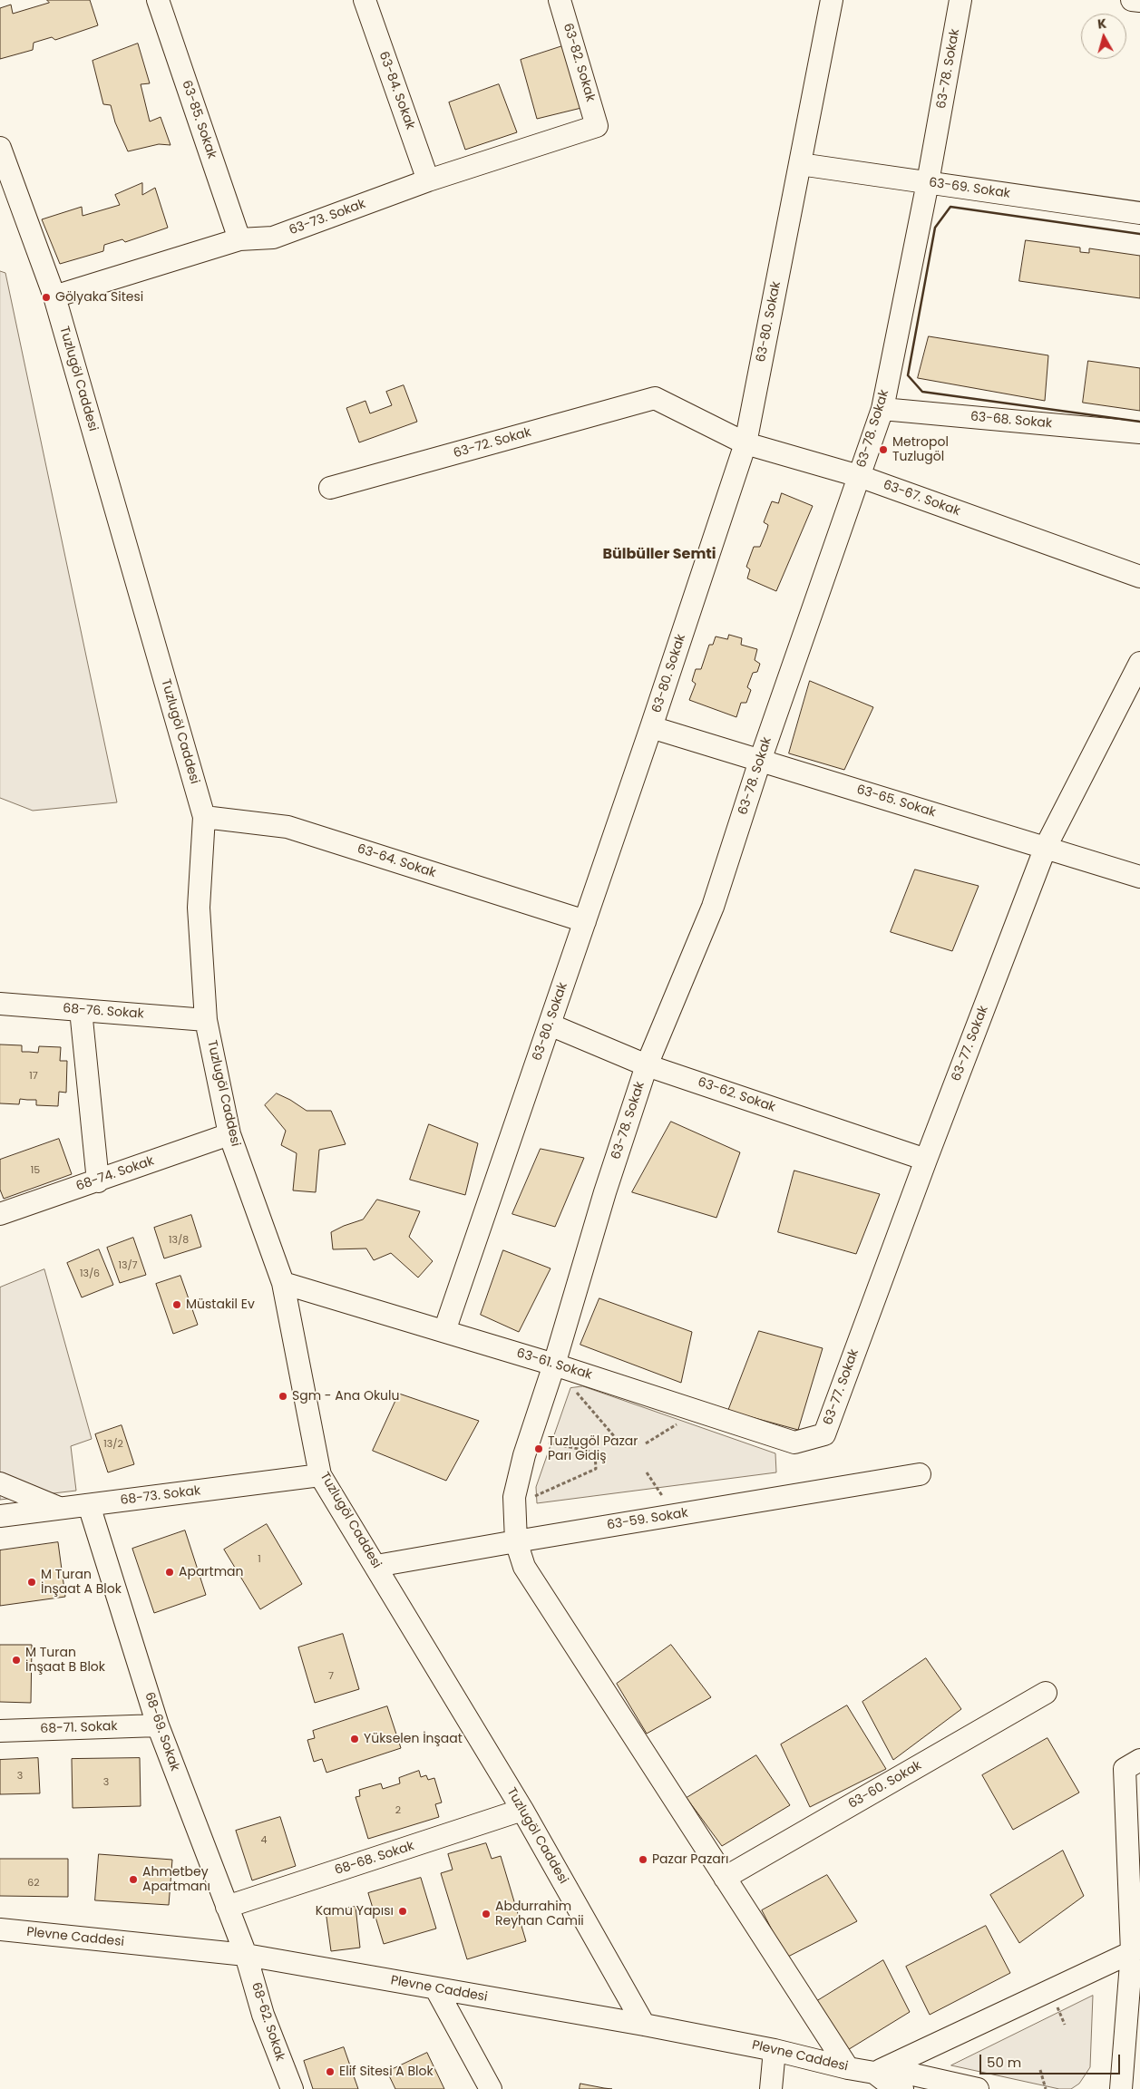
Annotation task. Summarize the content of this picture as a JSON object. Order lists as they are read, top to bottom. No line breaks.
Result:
{"streets":{"street":["63-82. Sokak","63-78. Sokak","63-84. Sokak","63-85. Sokak","63-69. Sokak","63-73. Sokak","63-80. Sokak","Tuzlugöl Caddesi","63-68. Sokak","63-72. Sokak","63-67. Sokak","63-65. Sokak","63-64. Sokak","68-76. Sokak","63-77. Sokak","63-62. Sokak","68-74. Sokak","63-61. Sokak","68-73. Sokak","63-59. Sokak","68-71. Sokak","68-69. Sokak","63-60. Sokak","68-68. Sokak","Plevne Caddesi","68-62. Sokak"]},"crossings":[["63-82. Sokak","63-73. Sokak"],["63-78. Sokak","63-69. Sokak"],["63-78. Sokak","63-68. Sokak"],["63-78. Sokak","63-67. Sokak"],["63-78. Sokak","63-65. Sokak"],["63-78. Sokak","63-62. Sokak"],["63-78. Sokak","63-61. Sokak"],["63-78. Sokak","63-59. Sokak"],["63-78. Sokak","63-60. Sokak"],["63-78. Sokak","Plevne Caddesi"],["63-84. Sokak","63-73. Sokak"],["63-85. Sokak","63-73. Sokak"],["63-69. Sokak","63-80. Sokak"],["63-73. Sokak","Tuzlugöl Caddesi"],["63-80. Sokak","63-67. Sokak"],["63-80. Sokak","63-65. Sokak"],["63-80. Sokak","63-64. Sokak"],["63-80. Sokak","63-62. Sokak"],["63-80. Sokak","63-61. Sokak"],["Tuzlugöl Caddesi","63-64. Sokak"],["Tuzlugöl Caddesi","68-76. Sokak"],["Tuzlugöl Caddesi","68-74. Sokak"],["Tuzlugöl Caddesi","63-61. Sokak"],["Tuzlugöl Caddesi","68-73. Sokak"],["Tuzlugöl Caddesi","63-59. Sokak"],["Tuzlugöl Caddesi","68-68. Sokak"],["Tuzlugöl Caddesi","Plevne Caddesi"],["63-72. Sokak","63-67. Sokak"],["63-65. Sokak","63-77. Sokak"],["63-77. Sokak","63-62. Sokak"],["63-77. Sokak","63-61. Sokak"],["68-73. Sokak","68-69. Sokak"],["68-71. Sokak","68-69. Sokak"],["68-69. Sokak","68-68. Sokak"],["68-69. Sokak","Plevne Caddesi"],["68-69. Sokak","68-62. Sokak"],["Plevne Caddesi","68-62. Sokak"]],"districts":["Bülbüller Semti"],"places":["Gölyaka Sitesi","Metropol Tuzlugöl","Müstakil Ev","Sgm - Ana Okulu","Tuzlugöl Pazar Parı Gidiş","Apartman","M Turan İnşaat A Blok","M Turan İnşaat B Blok","Yükselen İnşaat","Pazar Pazarı","Ahmetbey Apartmanı","Kamu Yapısı","Abdurrahim Reyhan Camii","Elif Sitesi A Blok"],"house_numbers":["17","15","13/8","13/7","13/6","13/2","1","7","3","3","2","4","62"],"scale_bar":"50 m","north":"top"}
